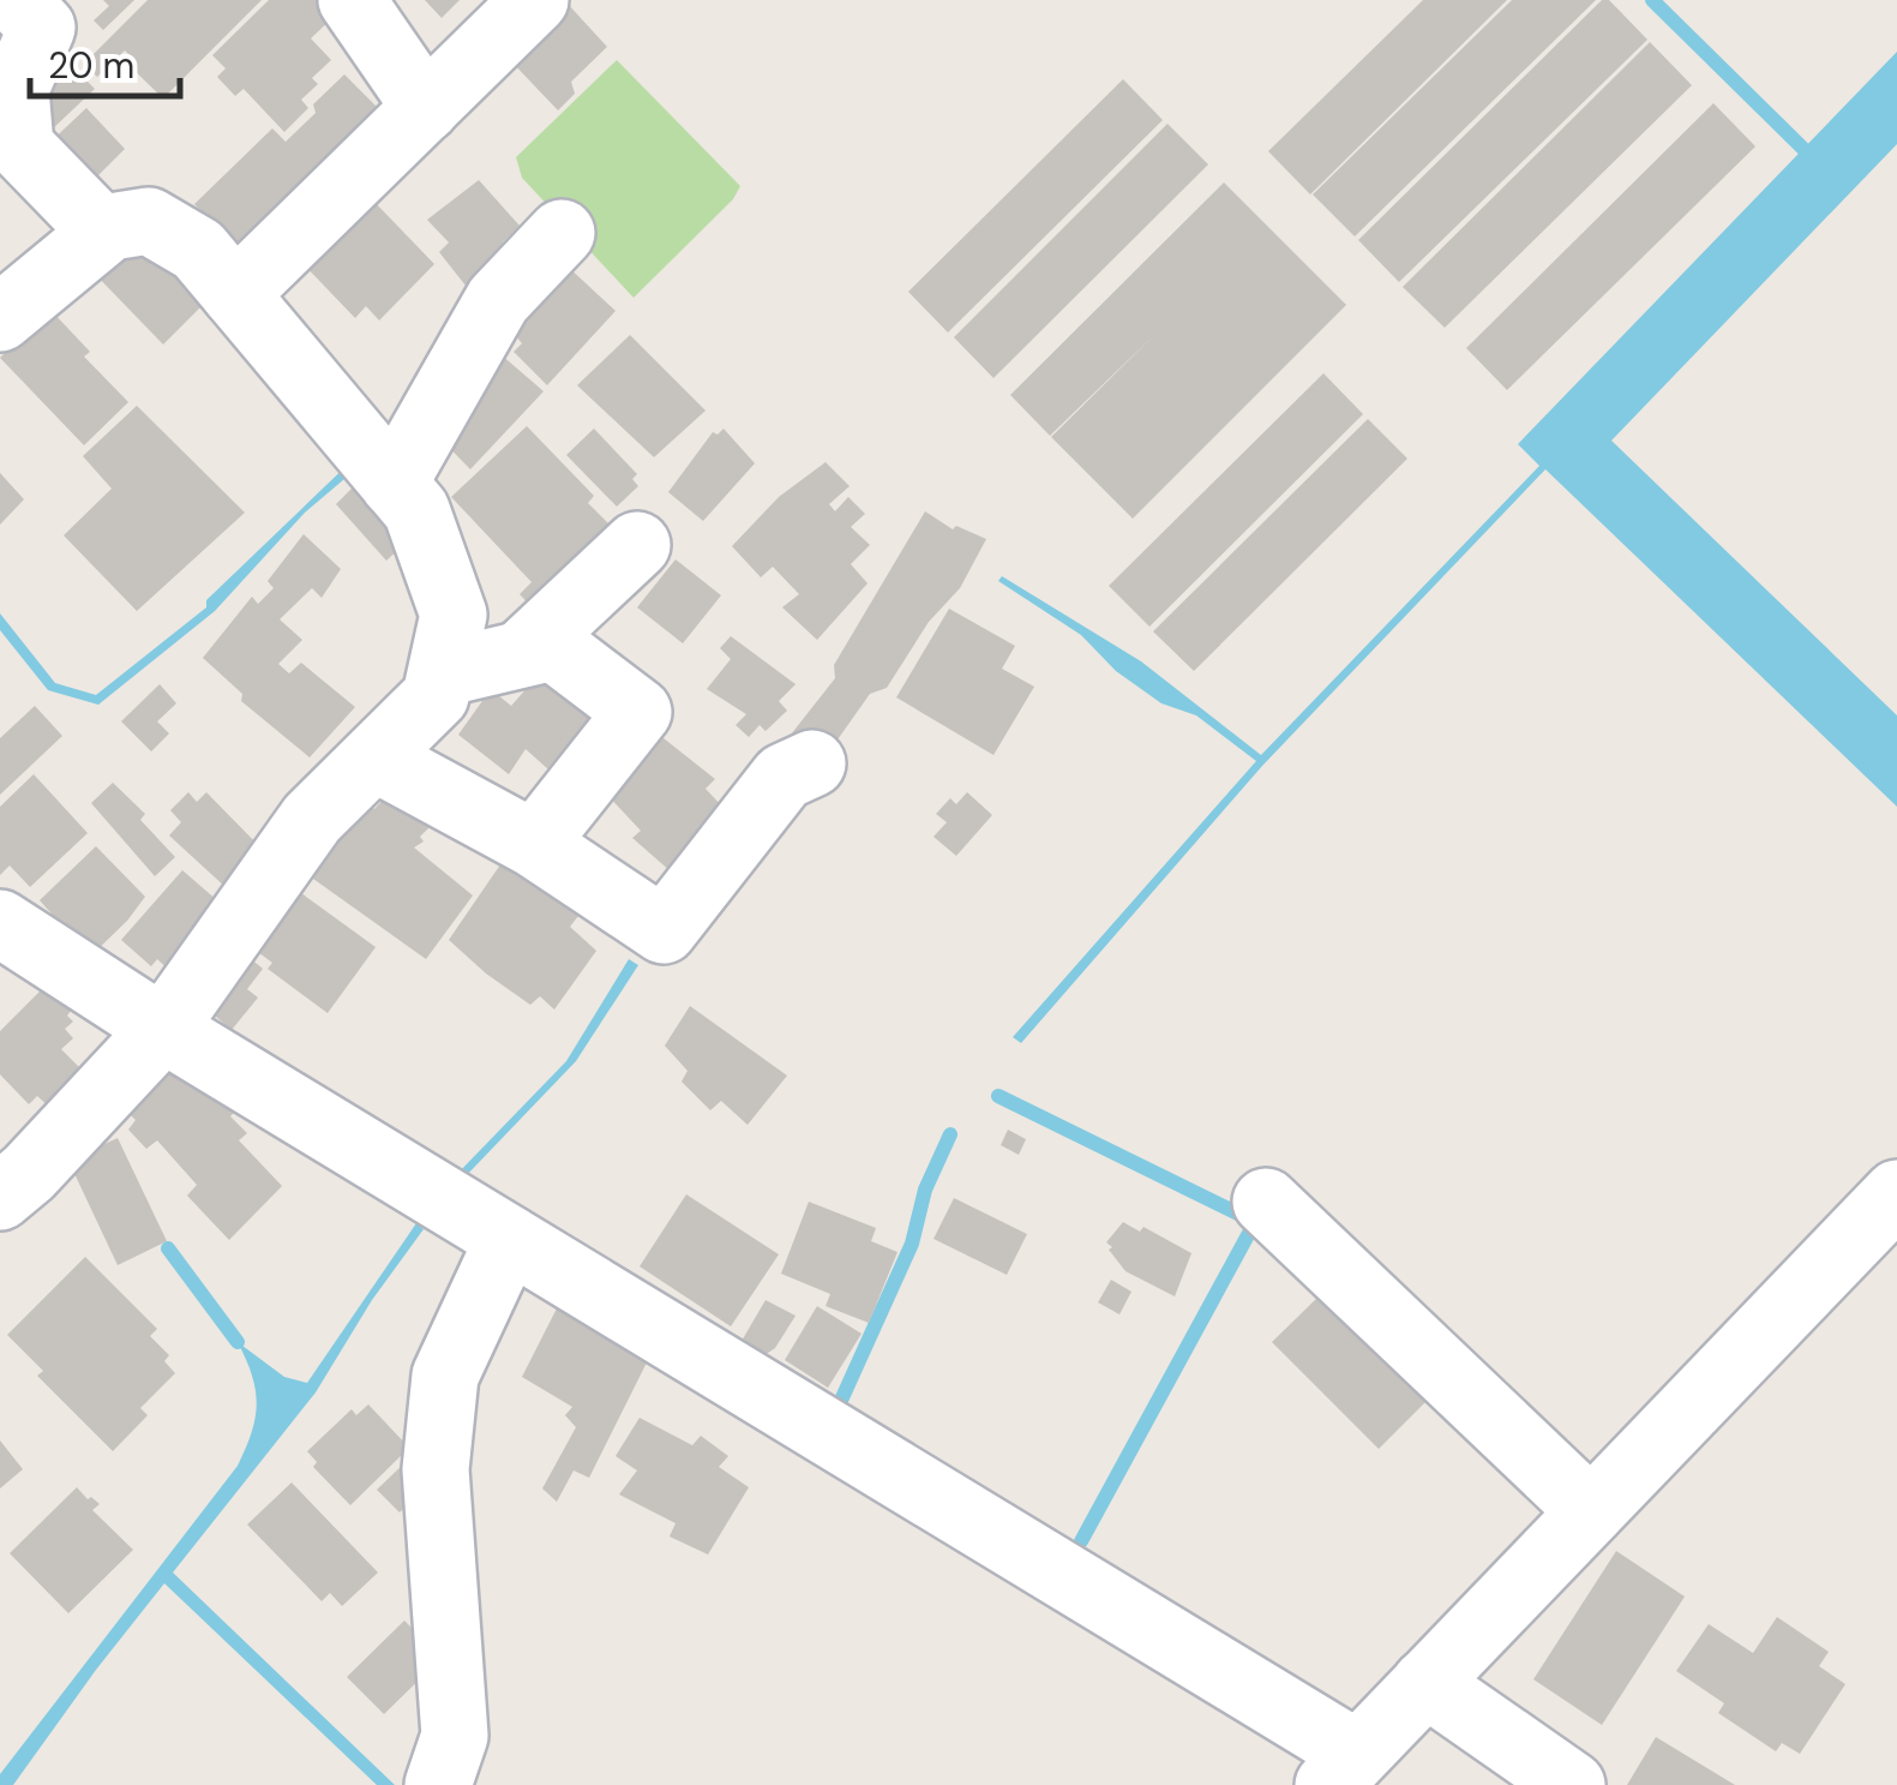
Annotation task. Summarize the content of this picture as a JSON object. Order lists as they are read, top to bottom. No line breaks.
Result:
{"scale_bar":"20 m"}
